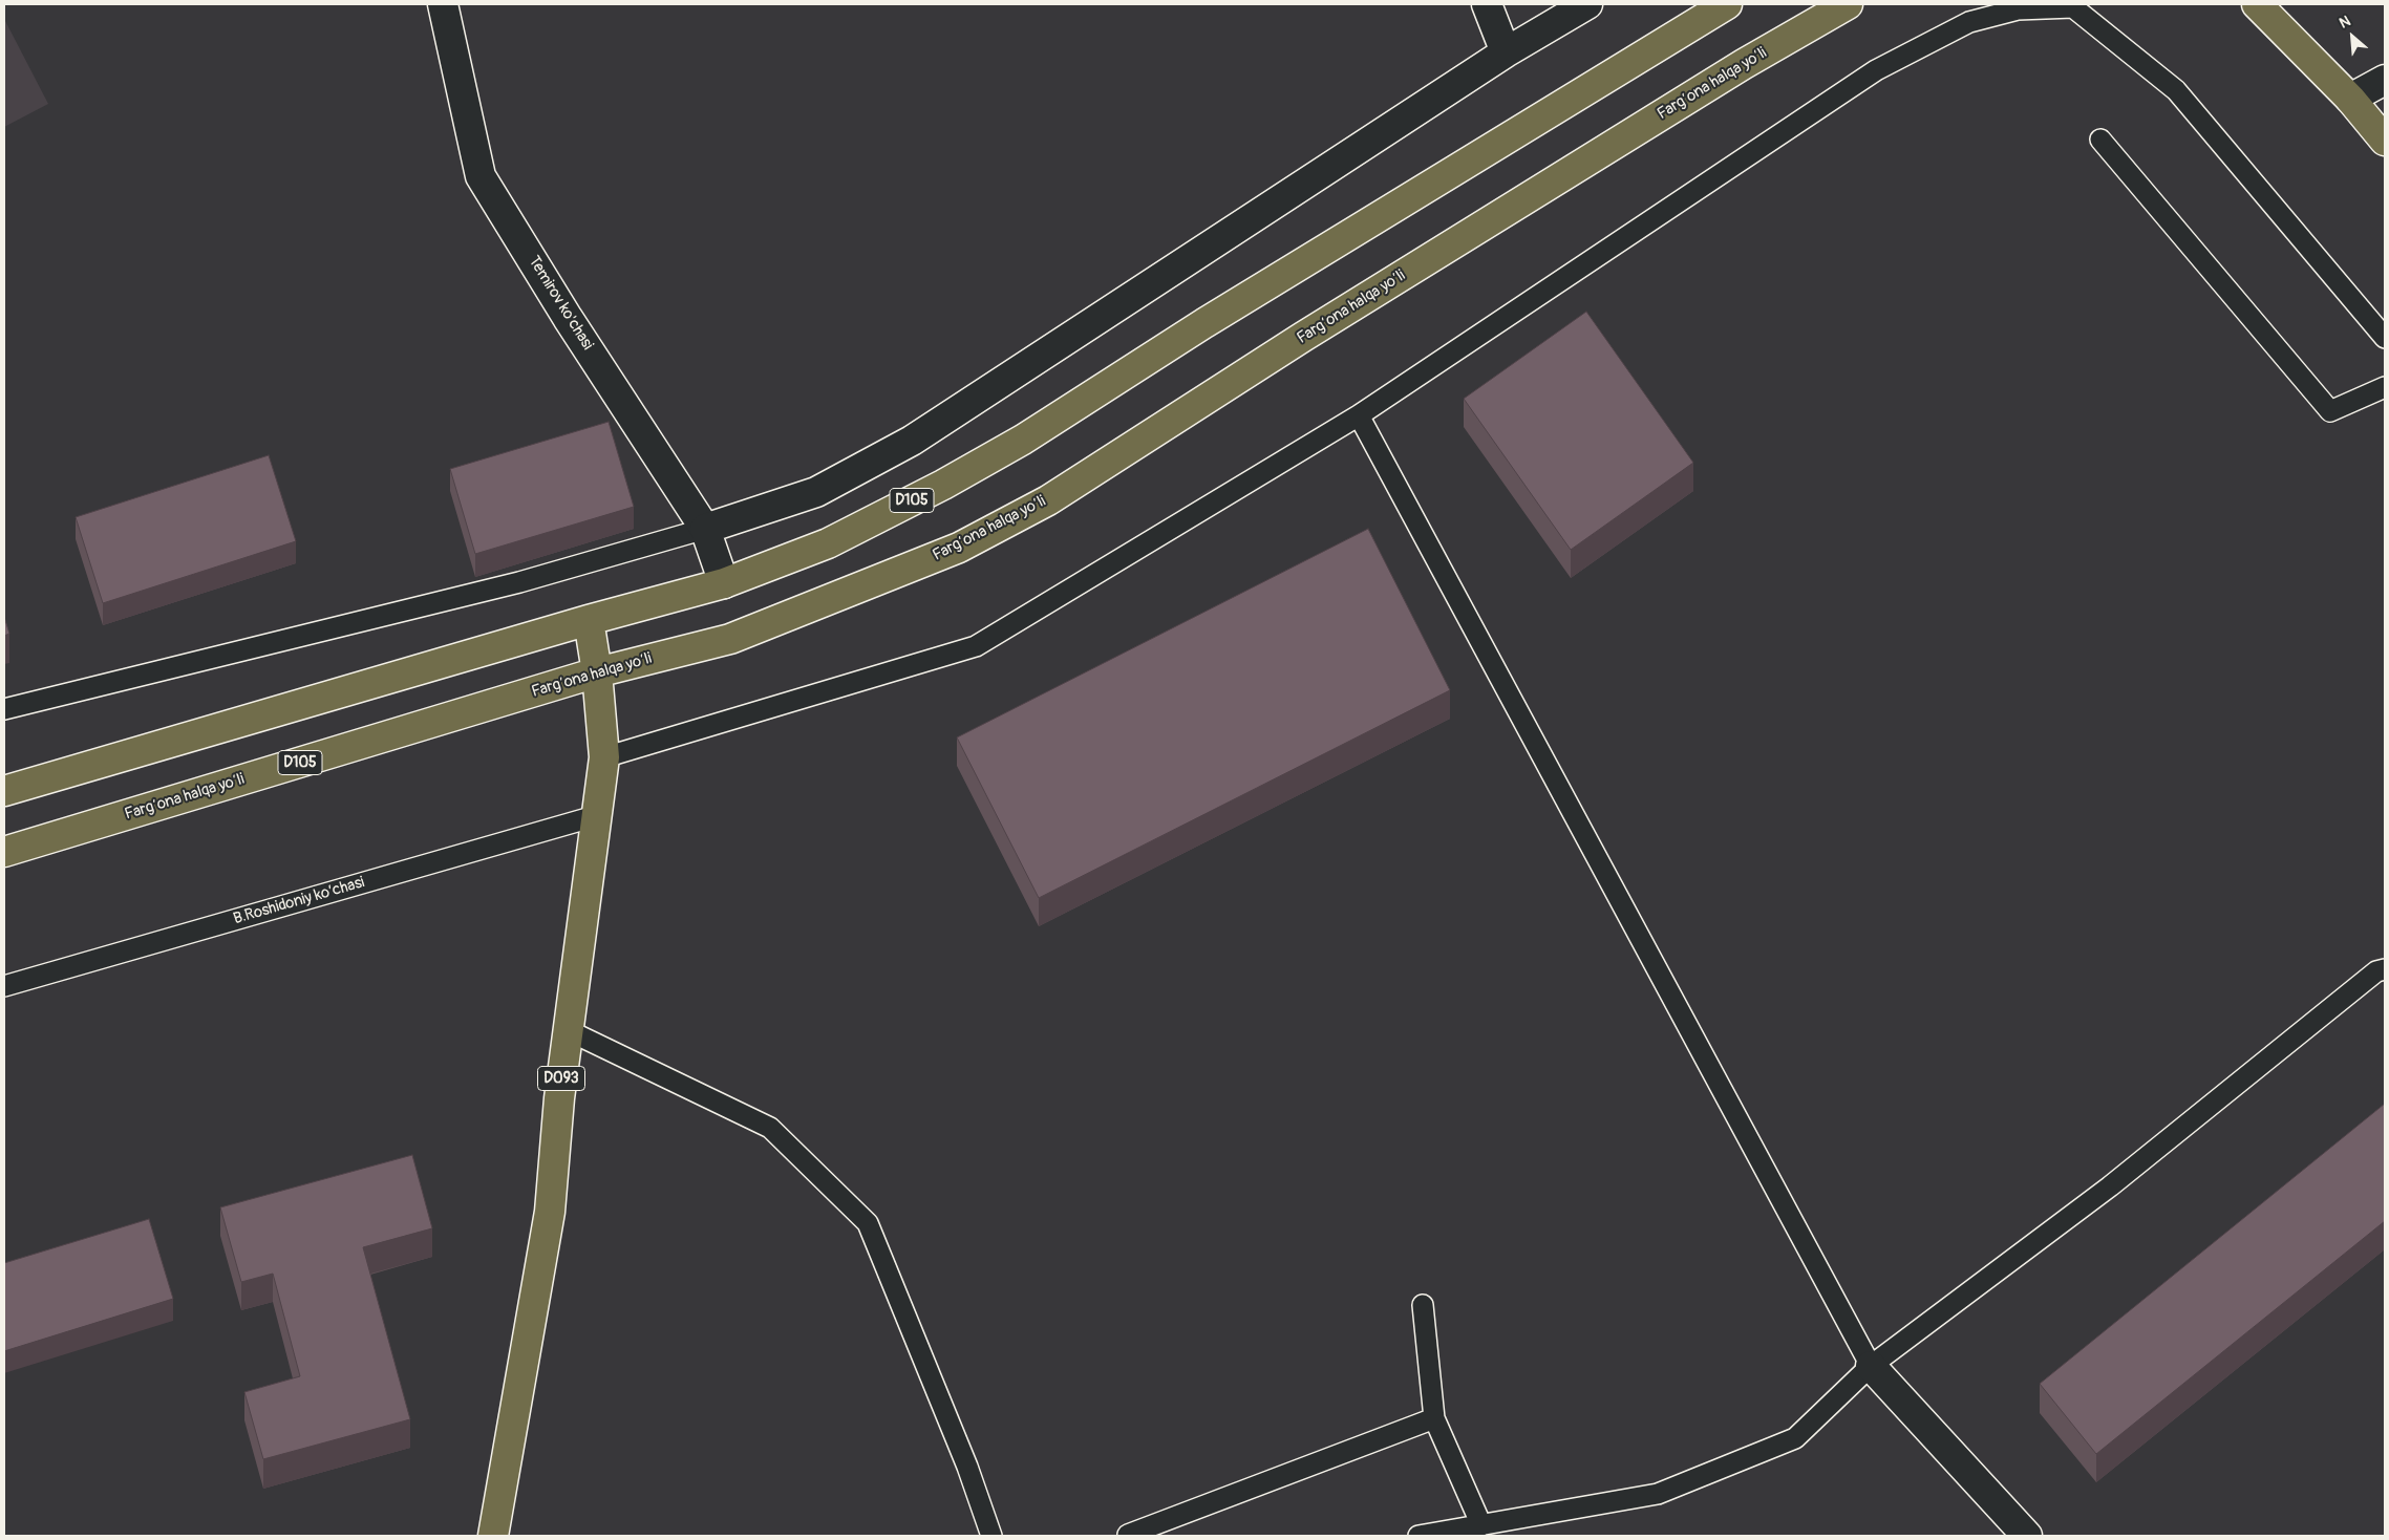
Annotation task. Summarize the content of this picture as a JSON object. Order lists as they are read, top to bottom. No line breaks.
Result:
{"streets":{"main road":["Farg‘ona halqa yo‘li","D105","D093"],"street":["Temirov ko'chasi"],"lane":["B.Roshidoniy ko’chasi"]},"crossings":[["Farg‘ona halqa yo‘li","D093"],["Temirov ko'chasi","D105"],["D105","D093"],["B.Roshidoniy ko’chasi","D093"]],"north":"top left"}
